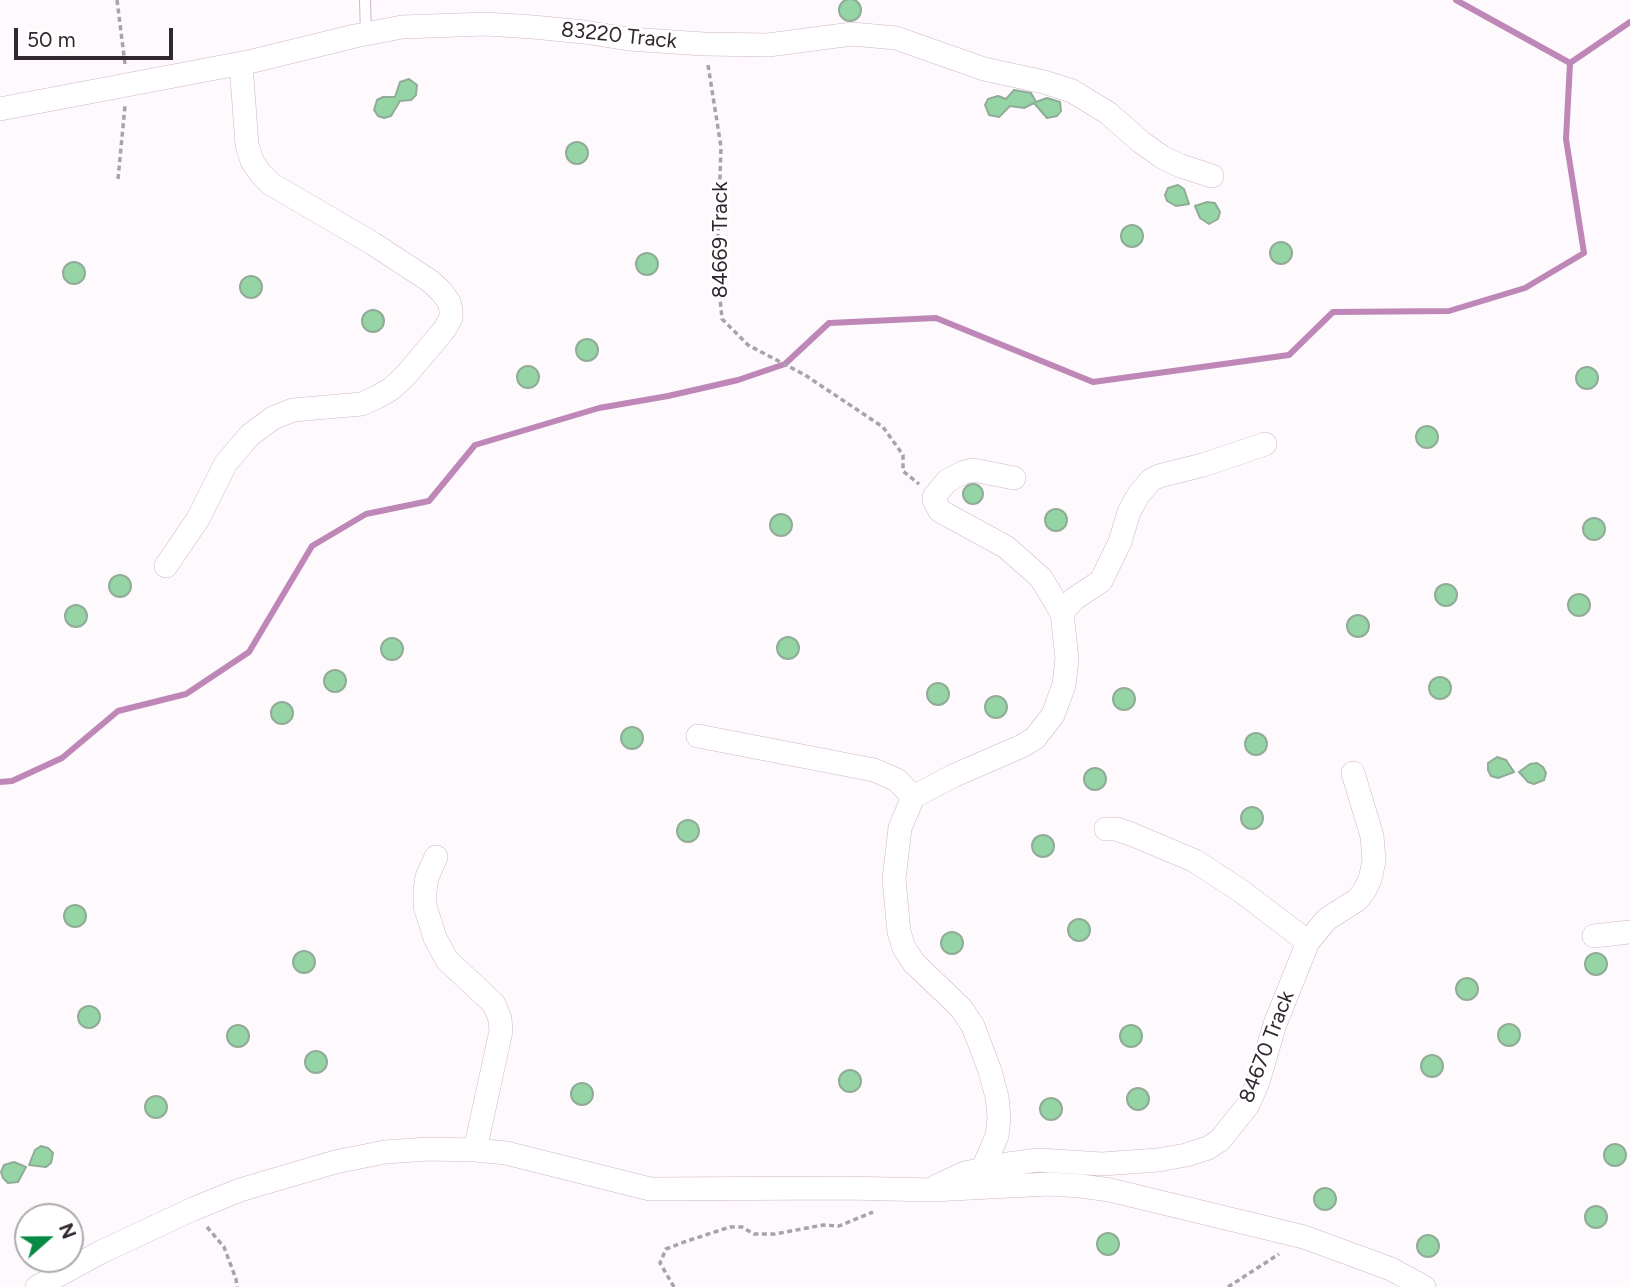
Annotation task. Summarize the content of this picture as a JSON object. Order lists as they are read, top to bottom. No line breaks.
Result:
{"streets":{"street":["83220 Track","84670 Track"],"path":["84669 Track"]},"crossings":[["83220 Track","84669 Track"]],"scale_bar":"50 m","north":"right"}
